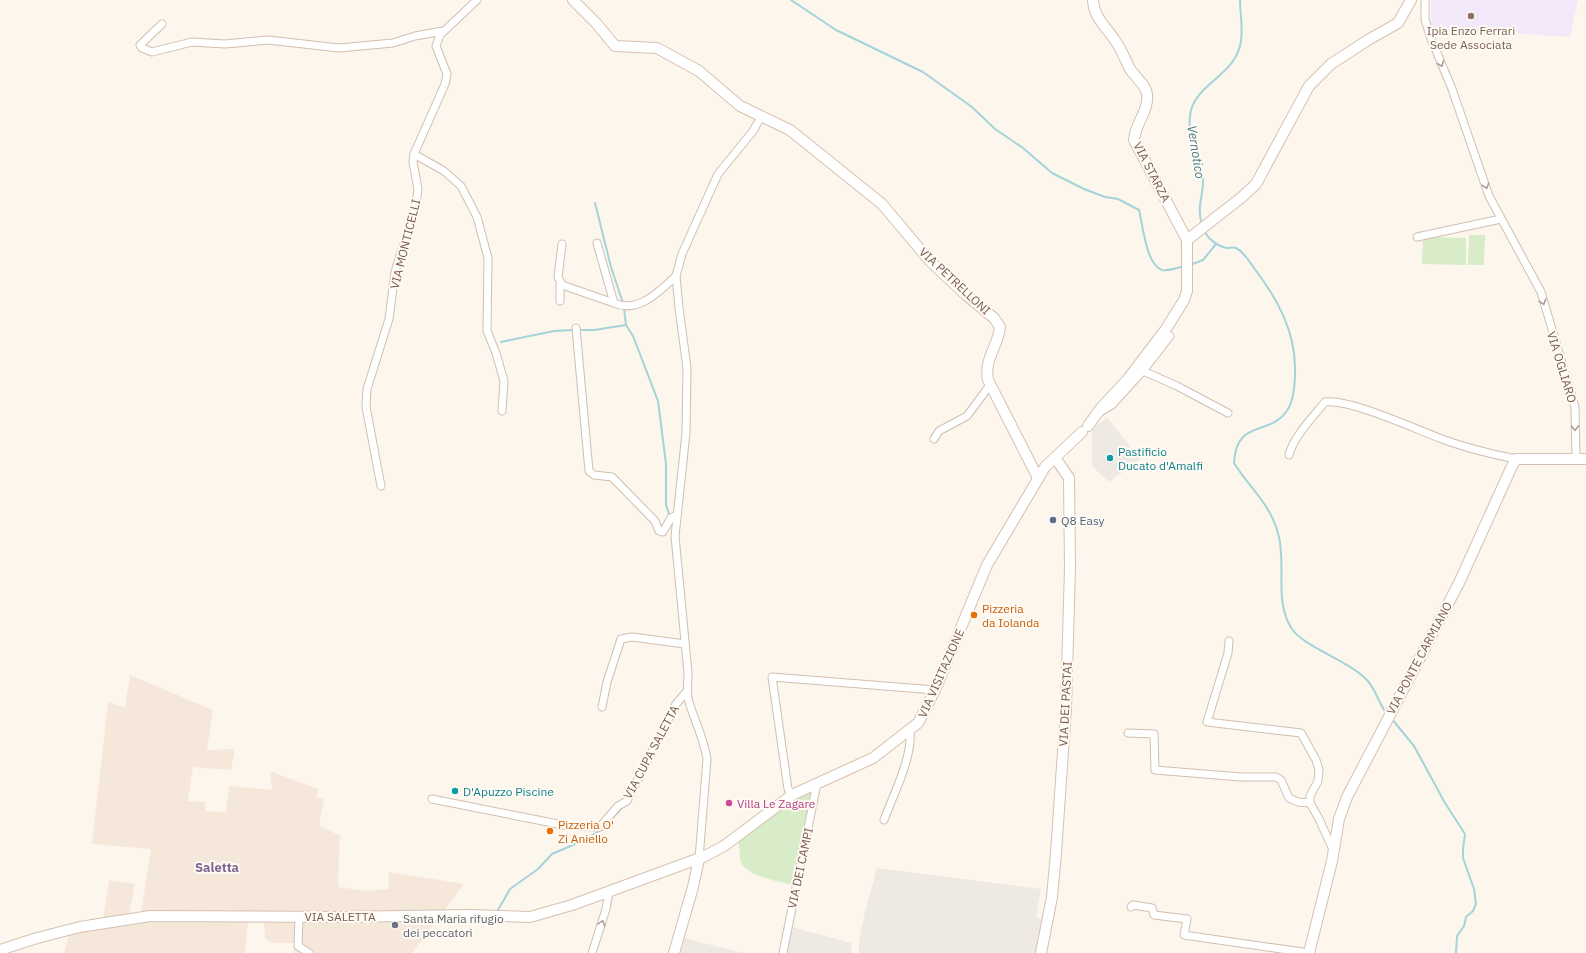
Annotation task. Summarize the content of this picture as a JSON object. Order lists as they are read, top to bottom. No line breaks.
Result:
{"streets":{"street":["VIA STARZA","VIA MONTICELLI","VIA PETRELLONI","VIA OGLIARO","VIA PONTE CARMIANO","VIA VISITAZIONE","VIA DEI PASTAI","VIA CUPA SALETTA","VIA DEI CAMPI","VIA SALETTA"]},"crossings":[["VIA STARZA","VIA VISITAZIONE"],["VIA PETRELLONI","VIA VISITAZIONE"],["VIA OGLIARO","VIA PONTE CARMIANO"],["VIA VISITAZIONE","VIA DEI PASTAI"],["VIA VISITAZIONE","VIA DEI CAMPI"],["VIA VISITAZIONE","VIA SALETTA"]],"one_way":["VIA OGLIARO"],"districts":["Saletta"],"water":["Vernotico"],"places":["Ipia Enzo Ferrari Sede Associata","Pastificio Ducato d'Amalfi","Q8 Easy","Pizzeria da Iolanda","D'Apuzzo Piscine","Villa Le Zagare","Pizzeria O' Zi Aniello","Santa Maria rifugio dei peccatori"]}
